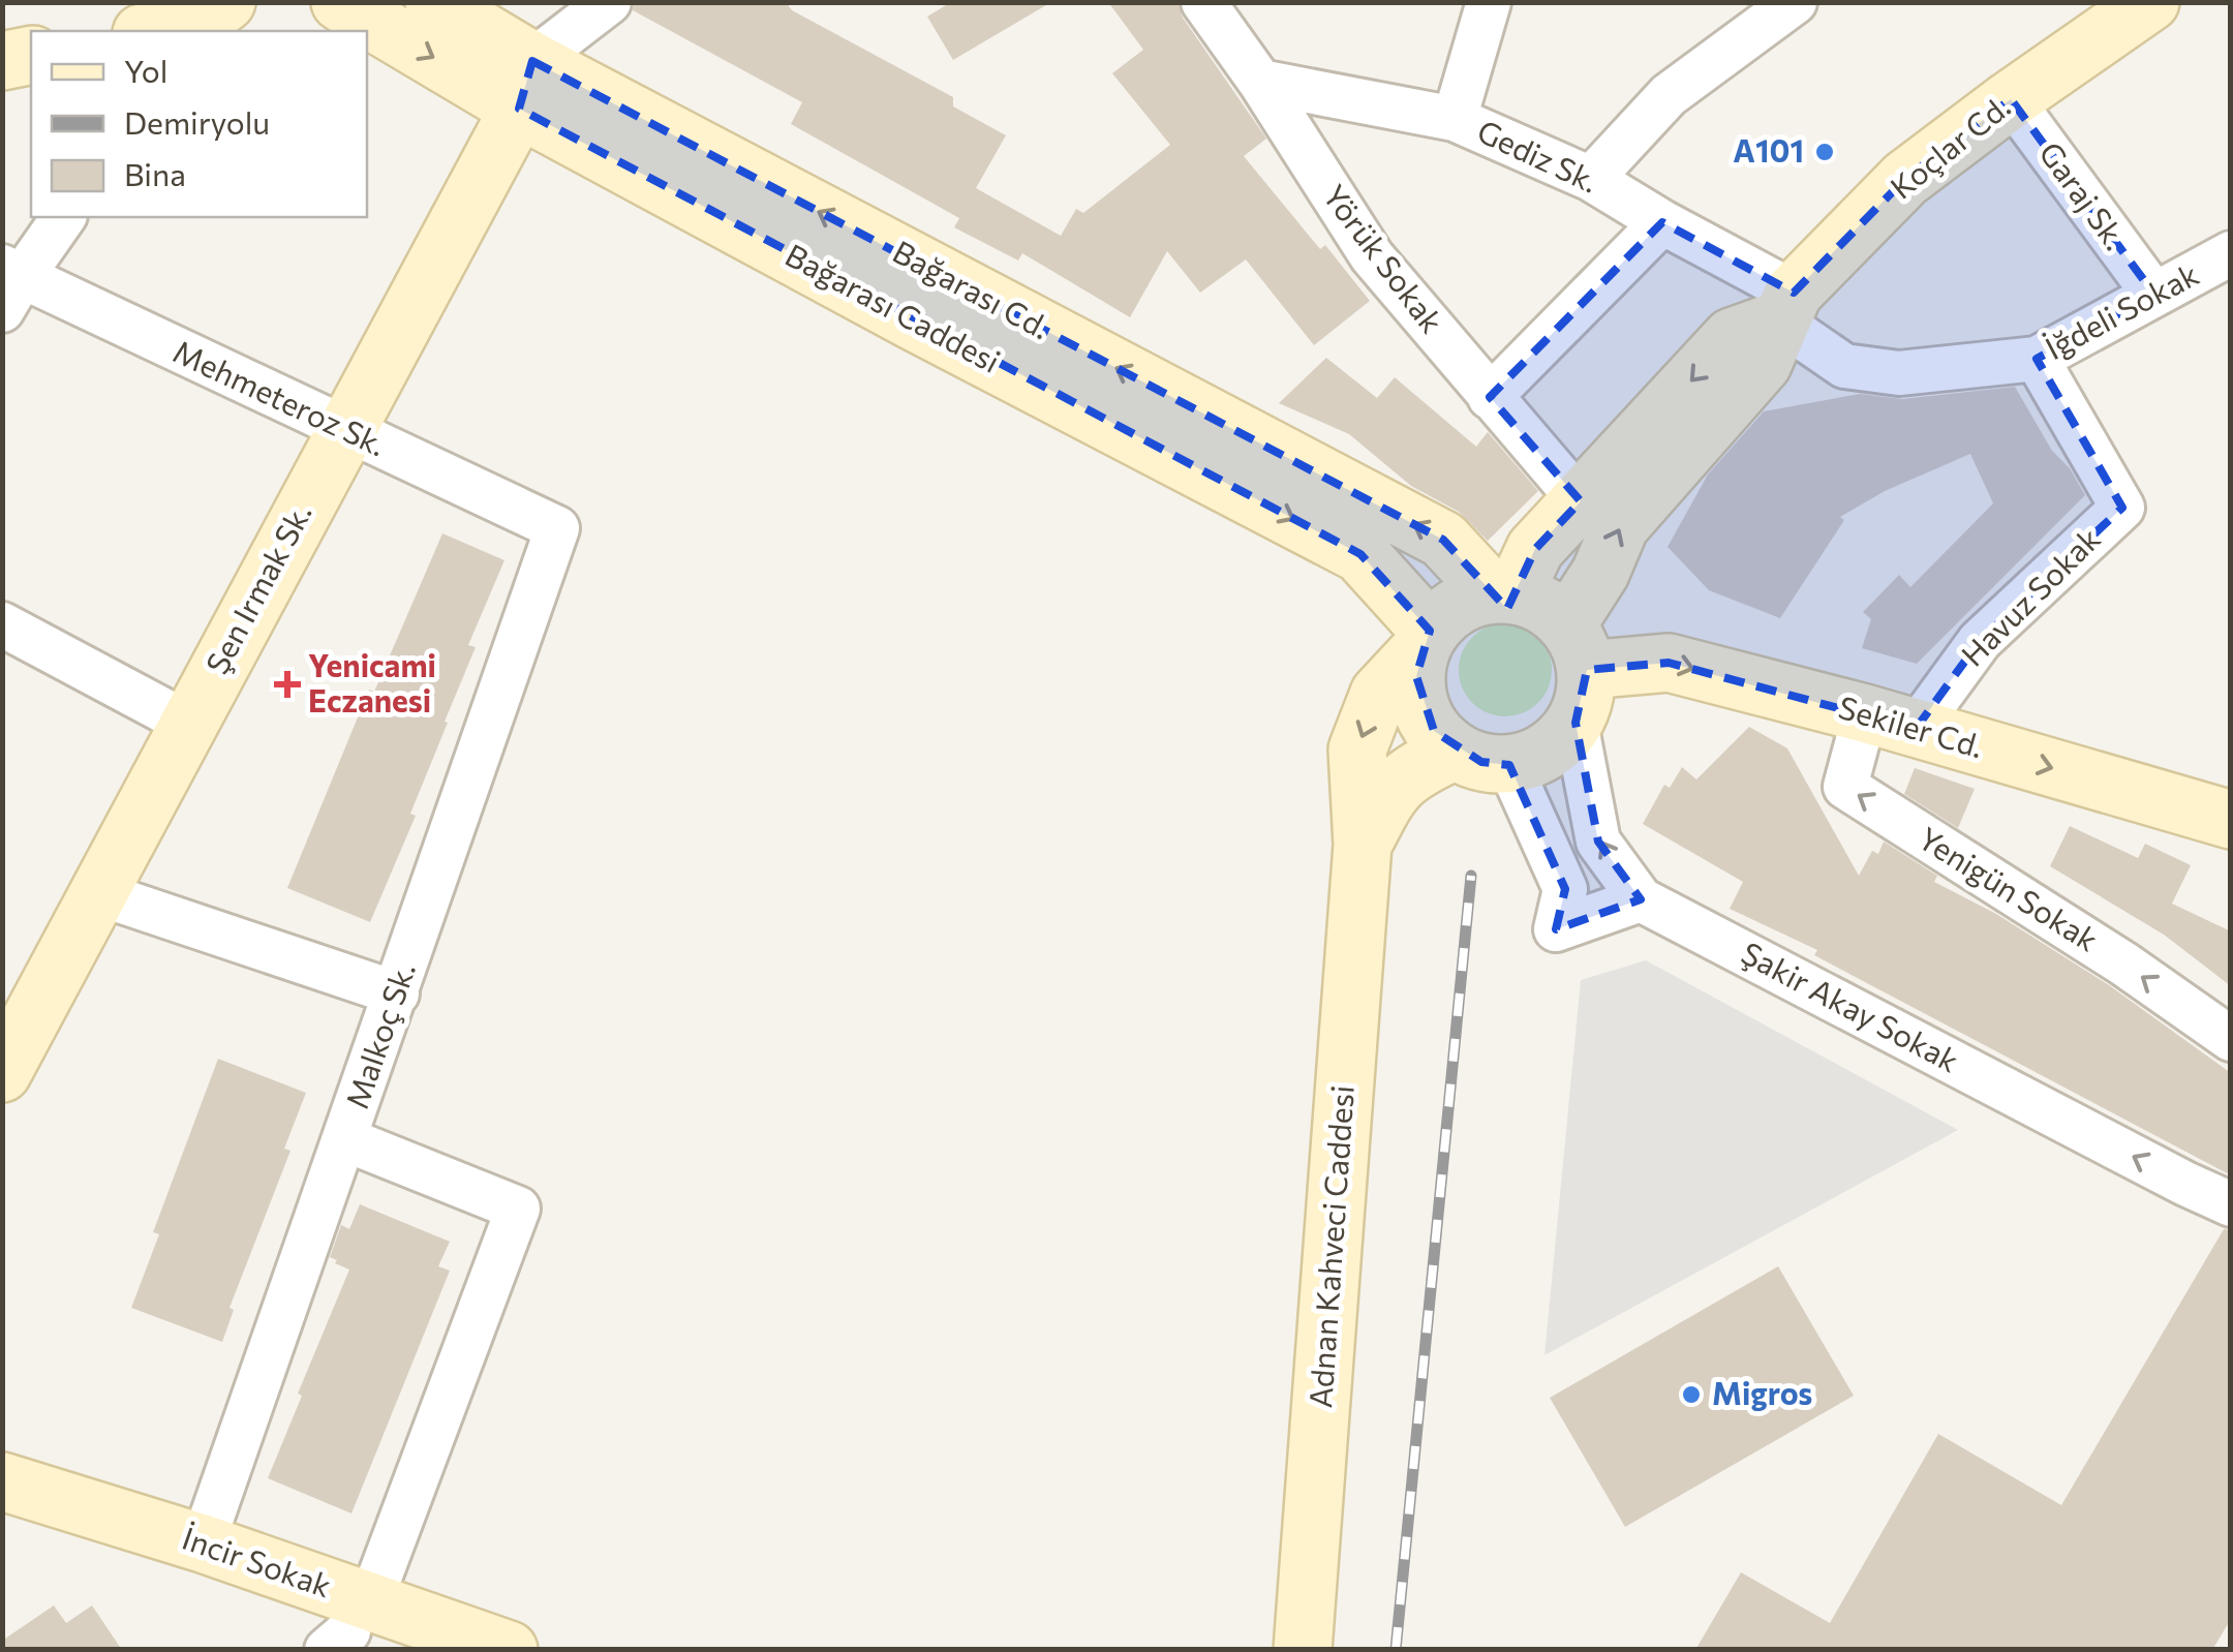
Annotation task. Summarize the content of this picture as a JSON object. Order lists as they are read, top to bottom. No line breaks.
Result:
{"streets":{"main road":["Koçlar Cd.","Bağarası Cd.","Bağarası Caddesi","Şen Irmak Sk.","Sekiler Cd.","Adnan Kahveci Caddesi","İncir Sokak"],"street":["Gediz Sk.","Garaj Sk.","Yörük Sokak","İğdeli Sokak","Mehmeteroz Sk.","Havuz Sokak","Yenigün Sokak","Şakir Akay Sokak","Malkoç Sk."]},"crossings":[["Koçlar Cd.","Gediz Sk."],["Koçlar Cd.","Garaj Sk."],["Koçlar Cd.","Yörük Sokak"],["Koçlar Cd.","Bağarası Cd."],["Koçlar Cd.","Bağarası Caddesi"],["Koçlar Cd.","İğdeli Sokak"],["Koçlar Cd.","Sekiler Cd."],["Koçlar Cd.","Şakir Akay Sokak"],["Gediz Sk.","Yörük Sokak"],["Gediz Sk.","İğdeli Sokak"],["Garaj Sk.","İğdeli Sokak"],["Bağarası Cd.","Bağarası Caddesi"],["Bağarası Cd.","Şen Irmak Sk."],["Bağarası Cd.","Sekiler Cd."],["Bağarası Cd.","Şakir Akay Sokak"],["Bağarası Caddesi","Şen Irmak Sk."],["Bağarası Caddesi","Sekiler Cd."],["Bağarası Caddesi","Şakir Akay Sokak"],["İğdeli Sokak","Havuz Sokak"],["Mehmeteroz Sk.","Şen Irmak Sk."],["Mehmeteroz Sk.","Malkoç Sk."],["Havuz Sokak","Sekiler Cd."],["Havuz Sokak","Yenigün Sokak"],["Sekiler Cd.","Yenigün Sokak"],["Sekiler Cd.","Şakir Akay Sokak"],["Malkoç Sk.","İncir Sokak"]],"one_way":["Bağarası Cd.","Bağarası Caddesi","Sekiler Cd.","Yenigün Sokak","Şakir Akay Sokak"],"places":{"other":["A101","Migros"],"health":["Yenicami Eczanesi"]},"legend":["Yol","Demiryolu","Bina"]}
